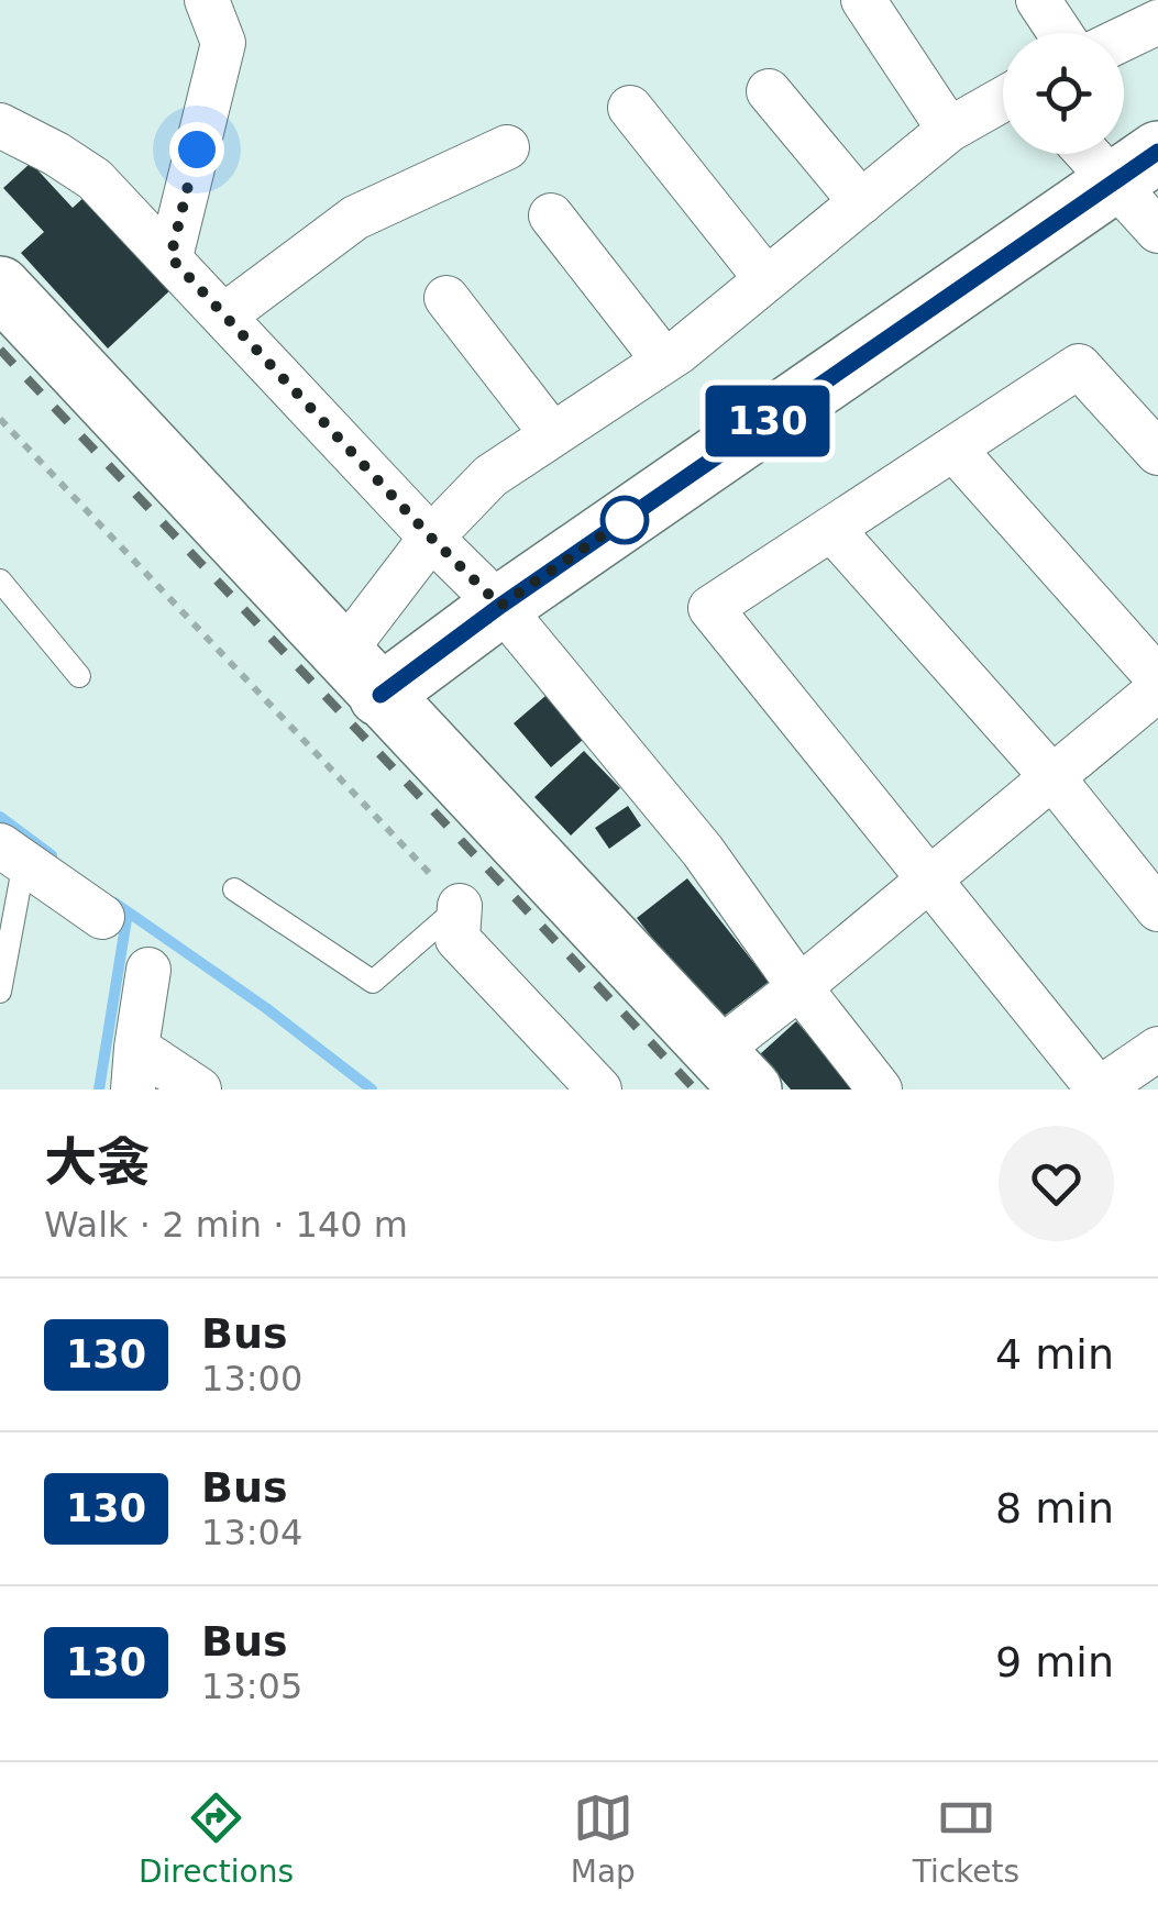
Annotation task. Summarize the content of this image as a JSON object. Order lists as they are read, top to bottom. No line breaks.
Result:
{"lines":["bus line 130"],"page":{"on_map":"130","heading":["大衾","Walk · 2 min · 140 m"],"list":[{"mark":"130","name":"Bus","note":"13:00","value":"4 min"},{"mark":"130","name":"Bus","note":"13:04","value":"8 min"},{"mark":"130","name":"Bus","note":"13:05","value":"9 min"}],"tabs":["Directions","Map","Tickets"]}}
